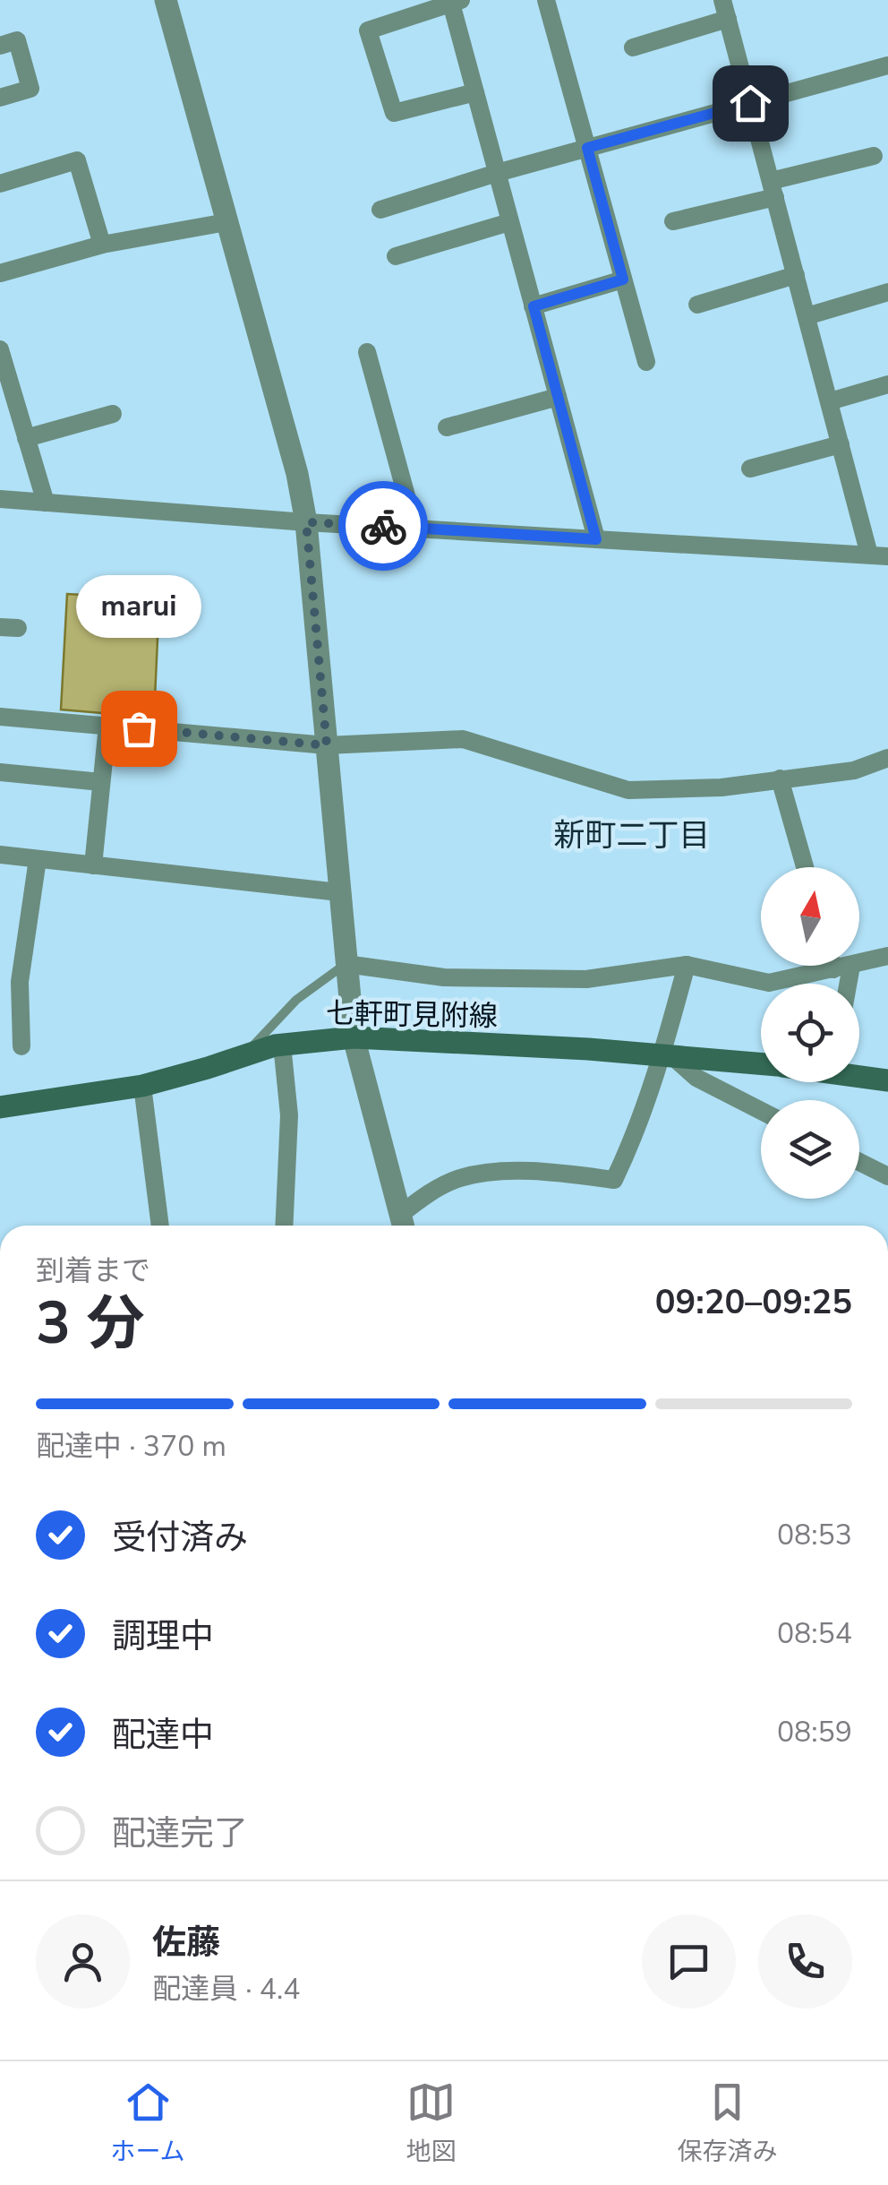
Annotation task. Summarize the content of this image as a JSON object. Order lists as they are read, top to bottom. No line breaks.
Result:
{"streets":{"main road":["七軒町見附線"]},"districts":["新町二丁目"],"places":["marui"],"north":"top","page":{"bubble":"marui","heading":["3 分","到着まで","09:20–09:25"],"panel":["佐藤","配達員 · 4.4"],"bar":"配達中 · 370 m","list":[["受付済み","08:53"],["調理中","08:54"],["配達中","08:59"],"配達完了"],"tabs":["ホーム","地図","保存済み"]}}
